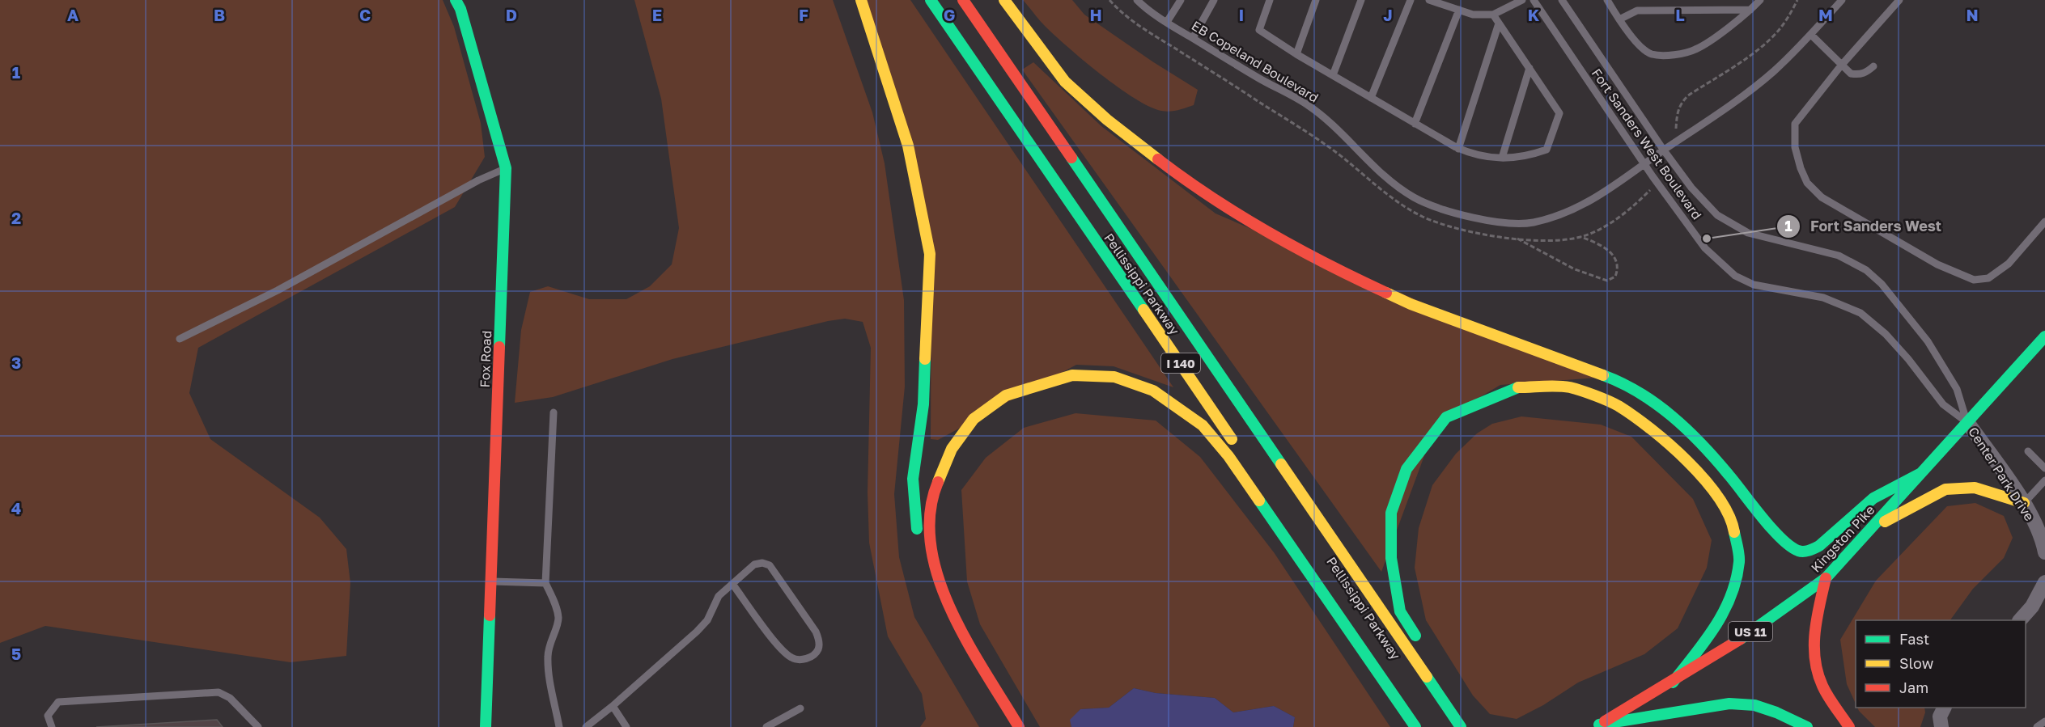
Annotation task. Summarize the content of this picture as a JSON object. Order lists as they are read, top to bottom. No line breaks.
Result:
{"streets":{"main road":["Pellissippi Parkway","Fox Road","I 140","Kingston Pike","US 11"],"street":["Center Park Drive"],"lane":["EB Copeland Boulevard","Fort Sanders West Boulevard"]},"crossings":[["EB Copeland Boulevard","Fort Sanders West Boulevard"],["Fort Sanders West Boulevard","Center Park Drive"],["Fort Sanders West Boulevard","Kingston Pike"],["Center Park Drive","Kingston Pike"]],"places":["Fort Sanders West"],"legend":["Fast","Slow","Jam"],"grid":{"columns":["A","B","C","D","E","F","G","H","I","J","K","L","M","N"],"rows":["1","2","3","4","5"]}}
